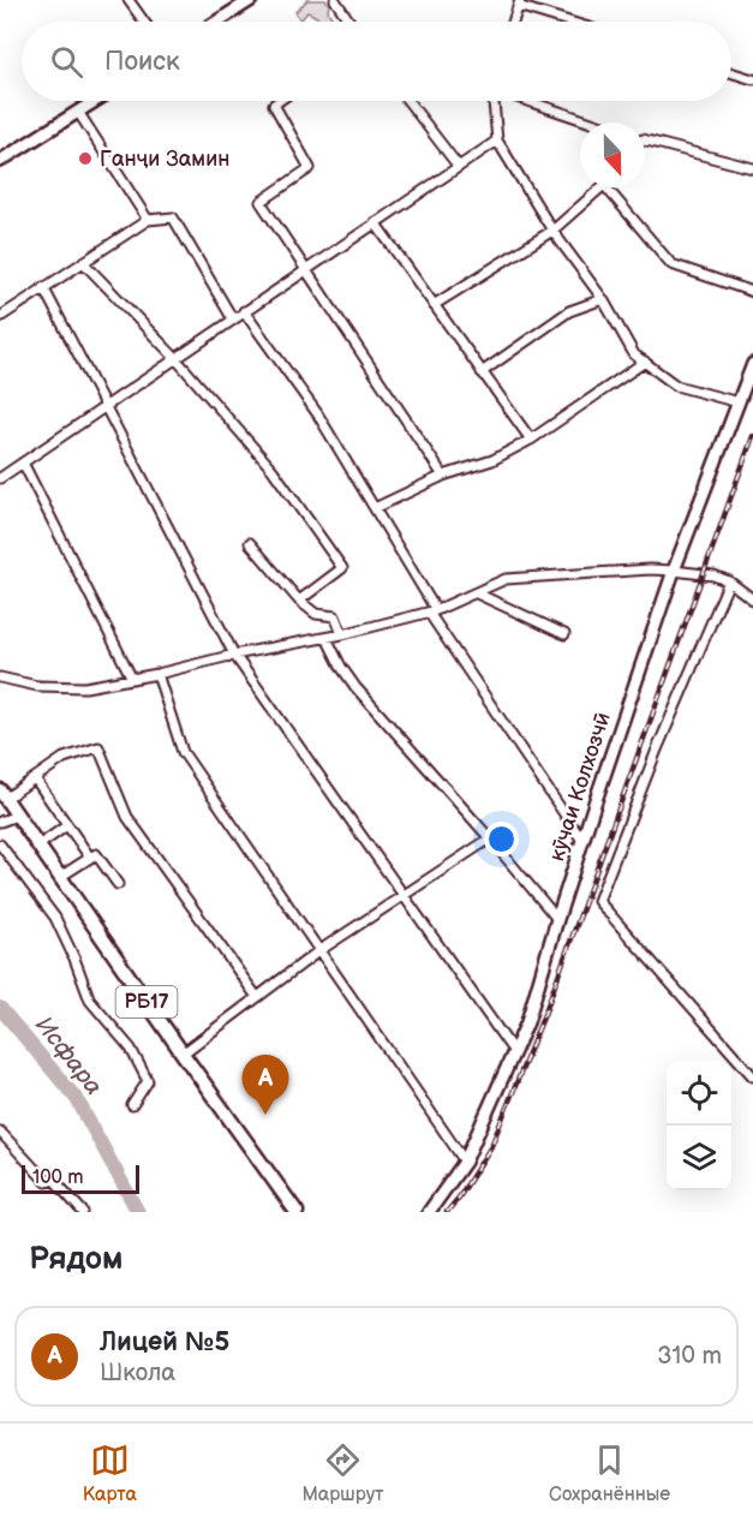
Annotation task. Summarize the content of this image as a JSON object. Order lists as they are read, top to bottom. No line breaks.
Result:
{"streets":{"main road":["кӯчаи Колхозчӣ","РБ17"]},"water":["Исфара"],"places":["Ганҷи Замин"],"scale_bar":"100 m","north":"bottom","page":{"search":"Поиск","pins":"A","scale":"100 m","heading":"Рядом","list":[{"mark":"A","name":"Лицей №5","note":"Школа","value":"310 m"}],"nav":["Карта","Маршрут","Сохранённые"]}}
